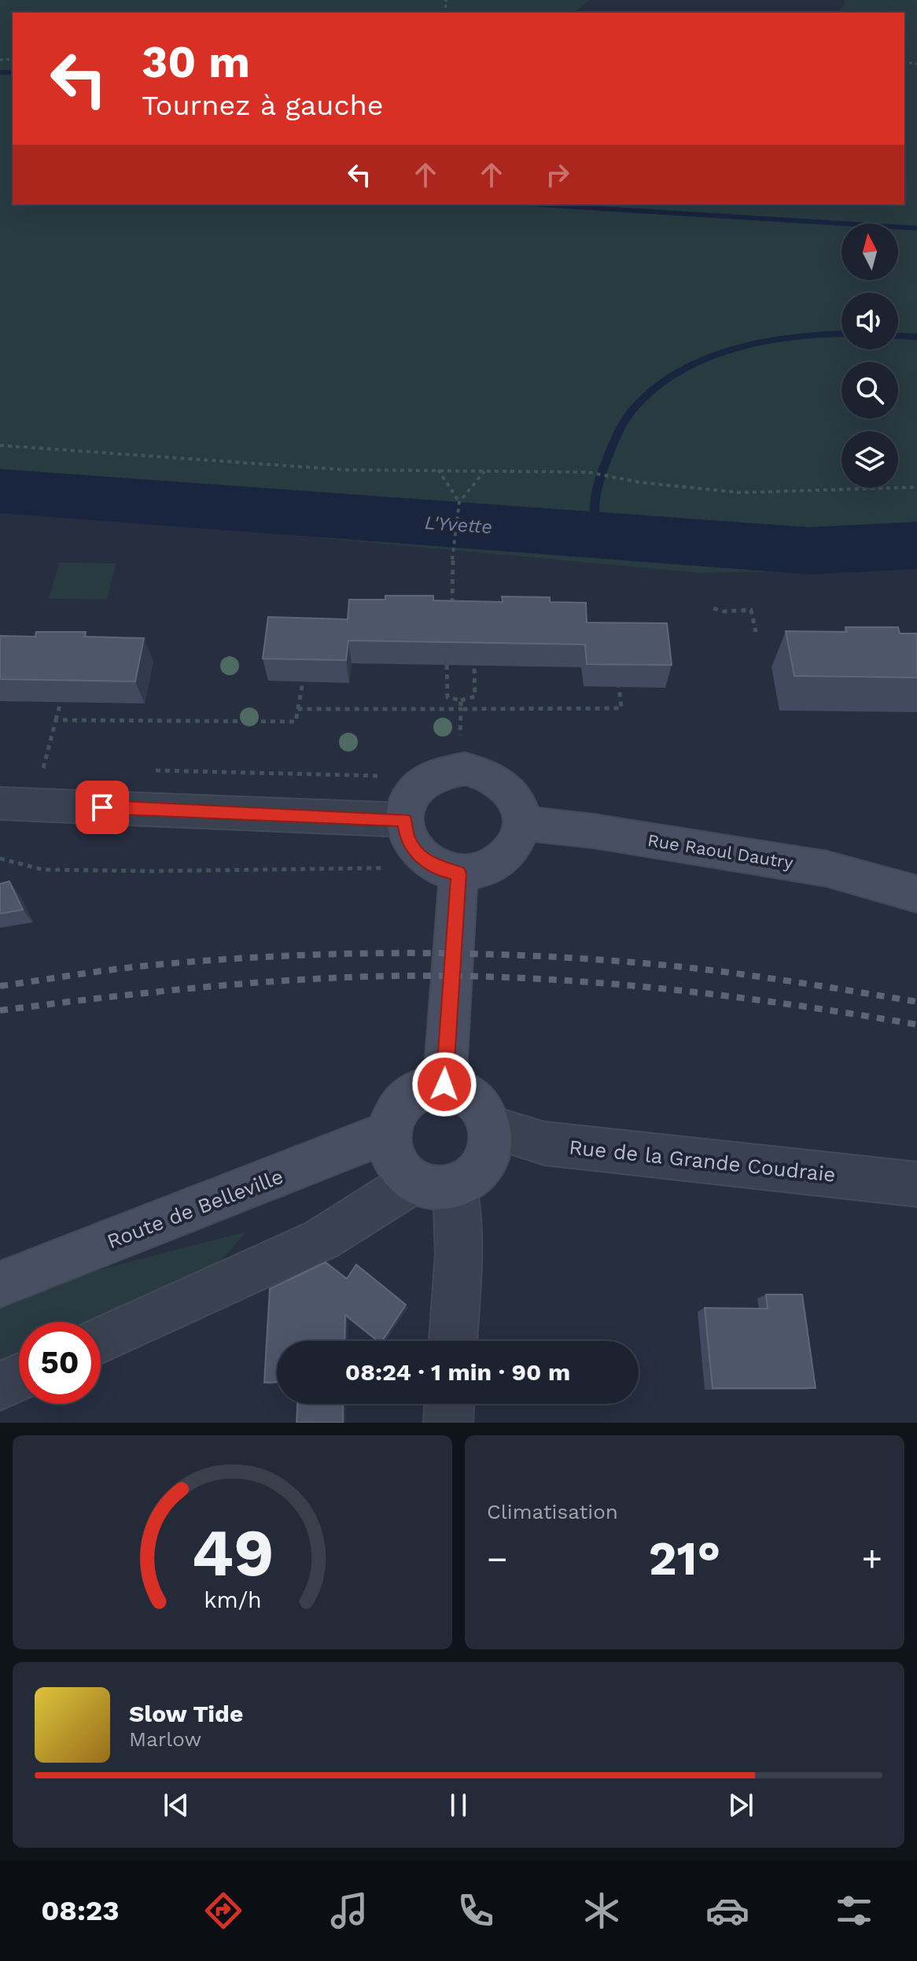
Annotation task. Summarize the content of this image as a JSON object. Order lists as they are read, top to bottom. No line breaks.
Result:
{"streets":{"main road":["Rue Raoul Dautry","Route de Belleville"],"street":["Rue de la Grande Coudraie"]},"crossings":[["Rue de la Grande Coudraie","Route de Belleville"]],"water":["L'Yvette"],"north":"top","page":{"turn":["30 m","Tournez à gauche"],"limit":"50","trip":"08:24 · 1 min · 90 m","tile":"Climatisation","heat":["−","21°","+"],"song":["Slow Tide","Marlow"],"tabs":"08:23","gauge":["49","km/h"]}}
